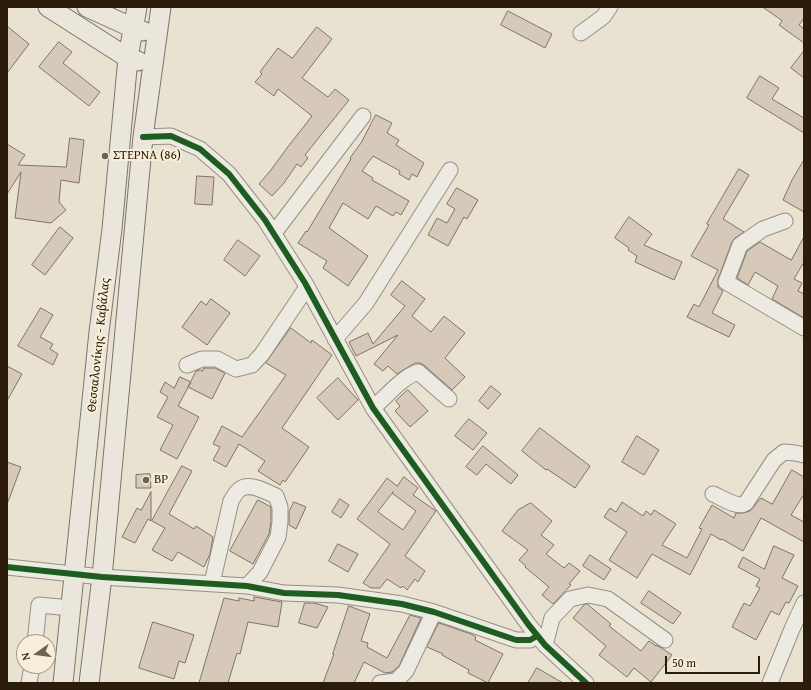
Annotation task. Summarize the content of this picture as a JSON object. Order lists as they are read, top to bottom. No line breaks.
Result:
{"streets":{"main road":["Θεσσαλονίκης - Καβάλας"]},"places":["ΣΤΕΡΝΑ (86)","BP"],"scale_bar":"50 m","north":"left"}
